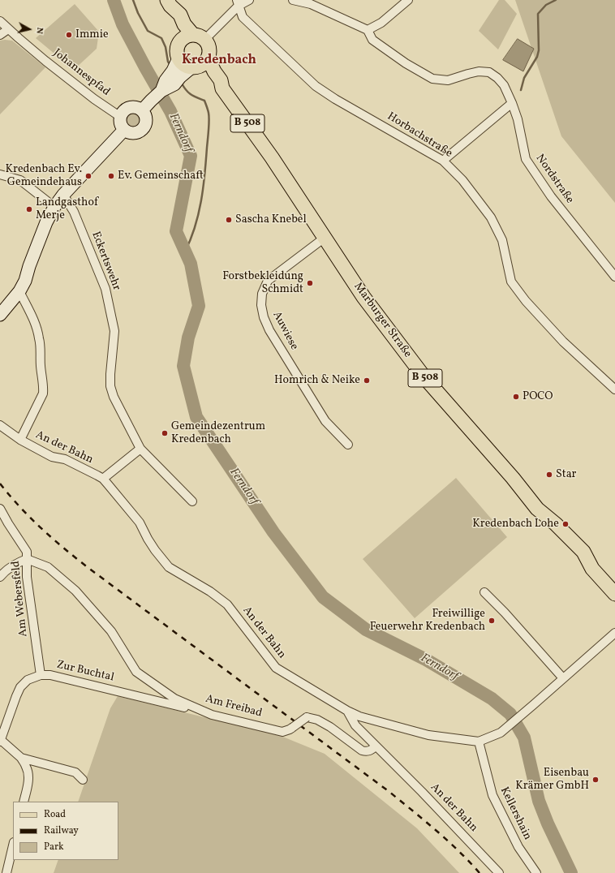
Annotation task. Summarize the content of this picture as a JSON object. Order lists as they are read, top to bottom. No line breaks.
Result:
{"streets":{"main road":["B 508","Marburger Straße"],"street":["Johannespfad","Horbachstraße","Nordstraße","Eckertswehr","Auwiese","An der Bahn","Am Webersfeld","Zur Buchtal","Am Freibad","Kellershain"]},"crossings":[["B 508","Marburger Straße"],["Marburger Straße","Auwiese"],["An der Bahn","Am Freibad"],["Am Webersfeld","Zur Buchtal"],["Am Webersfeld","Am Freibad"],["Zur Buchtal","Am Freibad"]],"districts":["Kredenbach"],"water":["Ferndorf"],"places":["Immie","Kredenbach Ev. Gemeindehaus","Ev. Gemeinschaft","Landgasthof Merje","Sascha Knebel","Forstbekleidung Schmidt","Homrich & Neike","POCO","Gemeindezentrum Kredenbach","Star","Kredenbach Lohe","Freiwillige Feuerwehr Kredenbach","Eisenbau Krämer GmbH"],"legend":["Road","Railway","Park"],"north":"right"}
